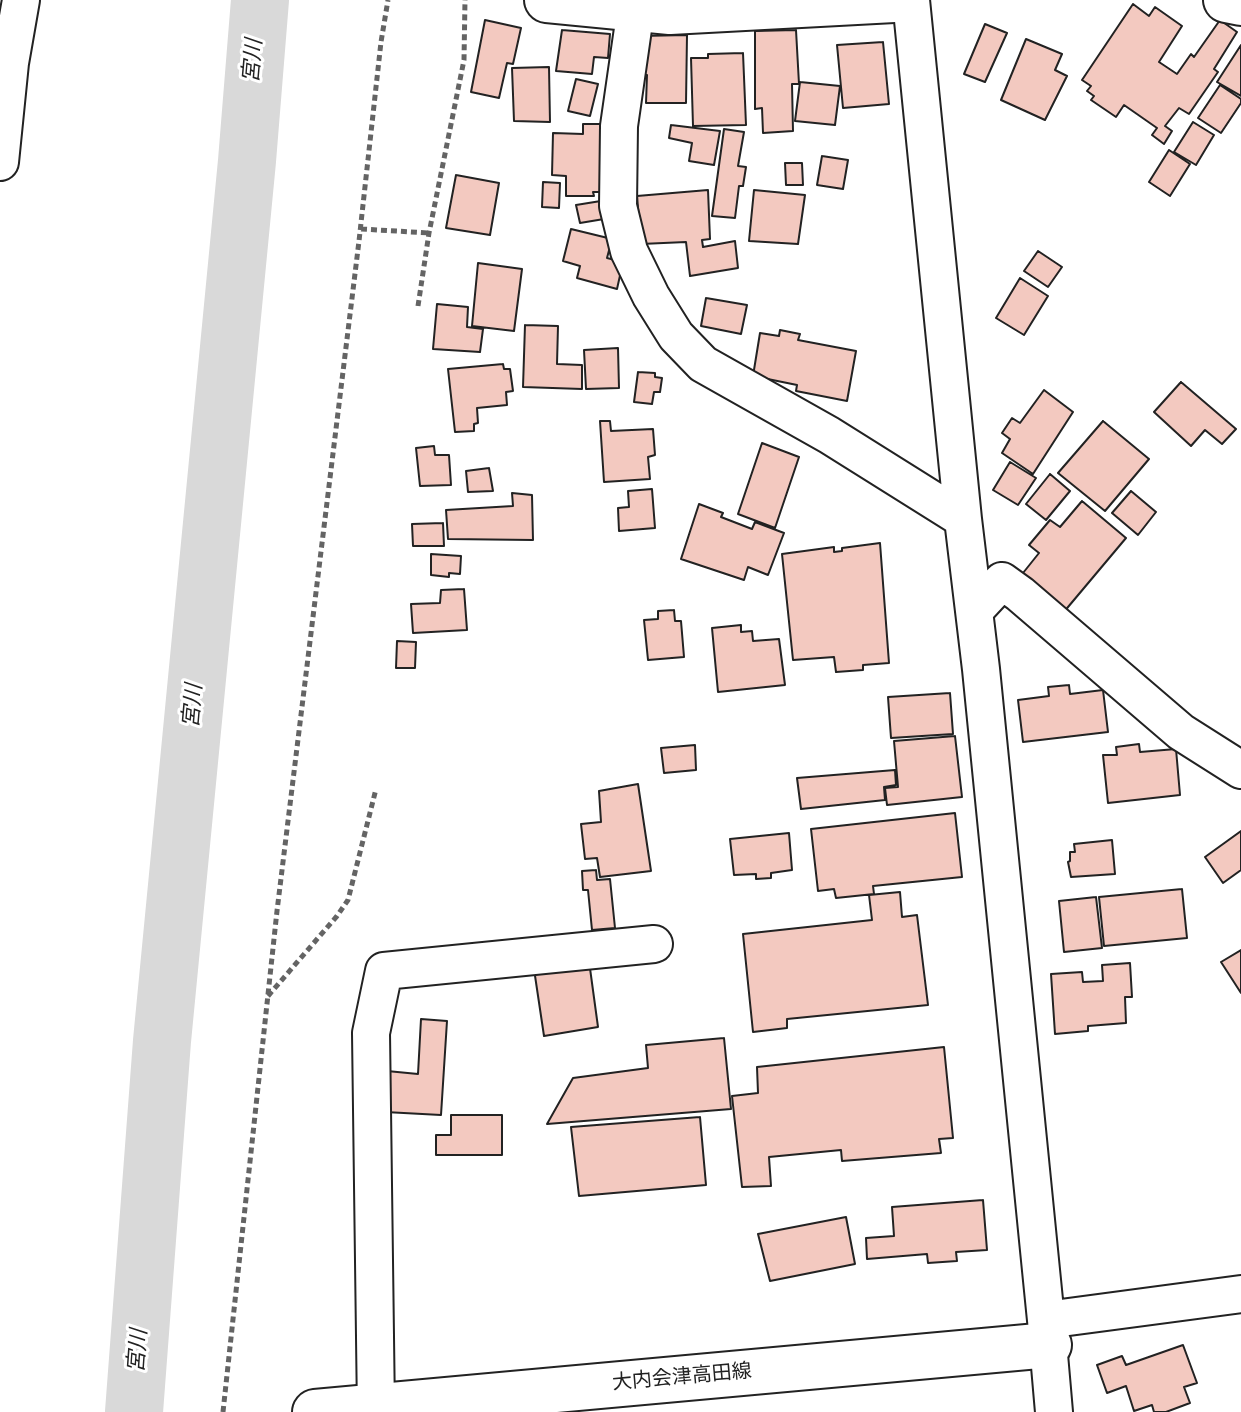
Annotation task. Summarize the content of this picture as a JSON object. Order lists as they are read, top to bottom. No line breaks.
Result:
{"streets":{"main road":["大内会津高田線"]},"water":["宮川"]}
